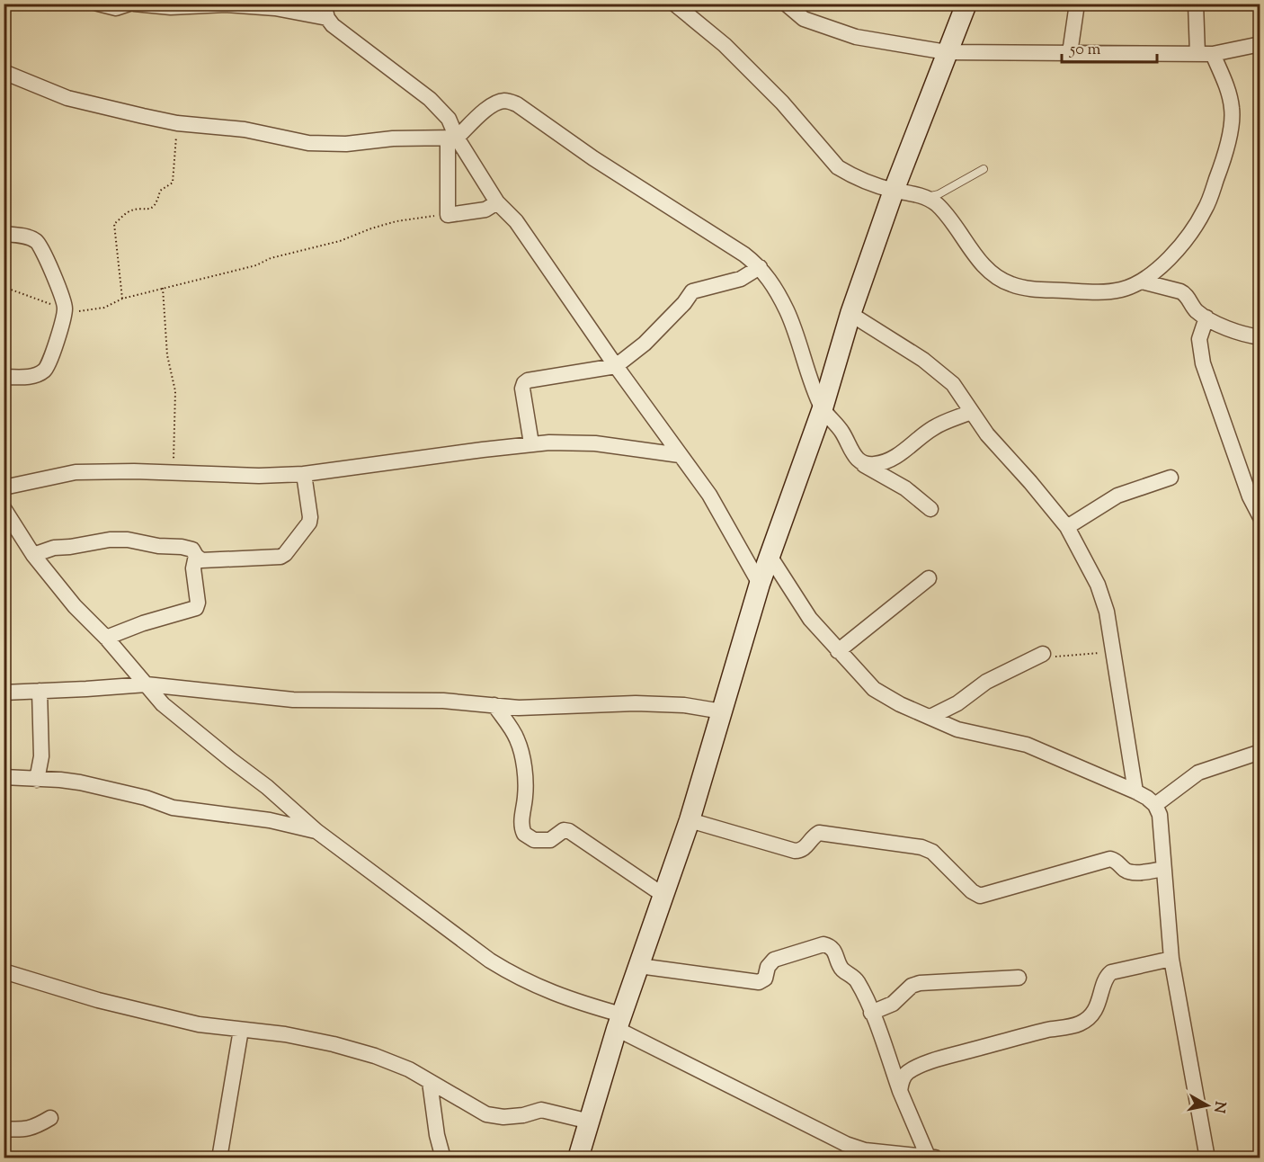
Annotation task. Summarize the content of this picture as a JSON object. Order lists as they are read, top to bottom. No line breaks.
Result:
{"scale_bar":"50 m","north":"right"}
